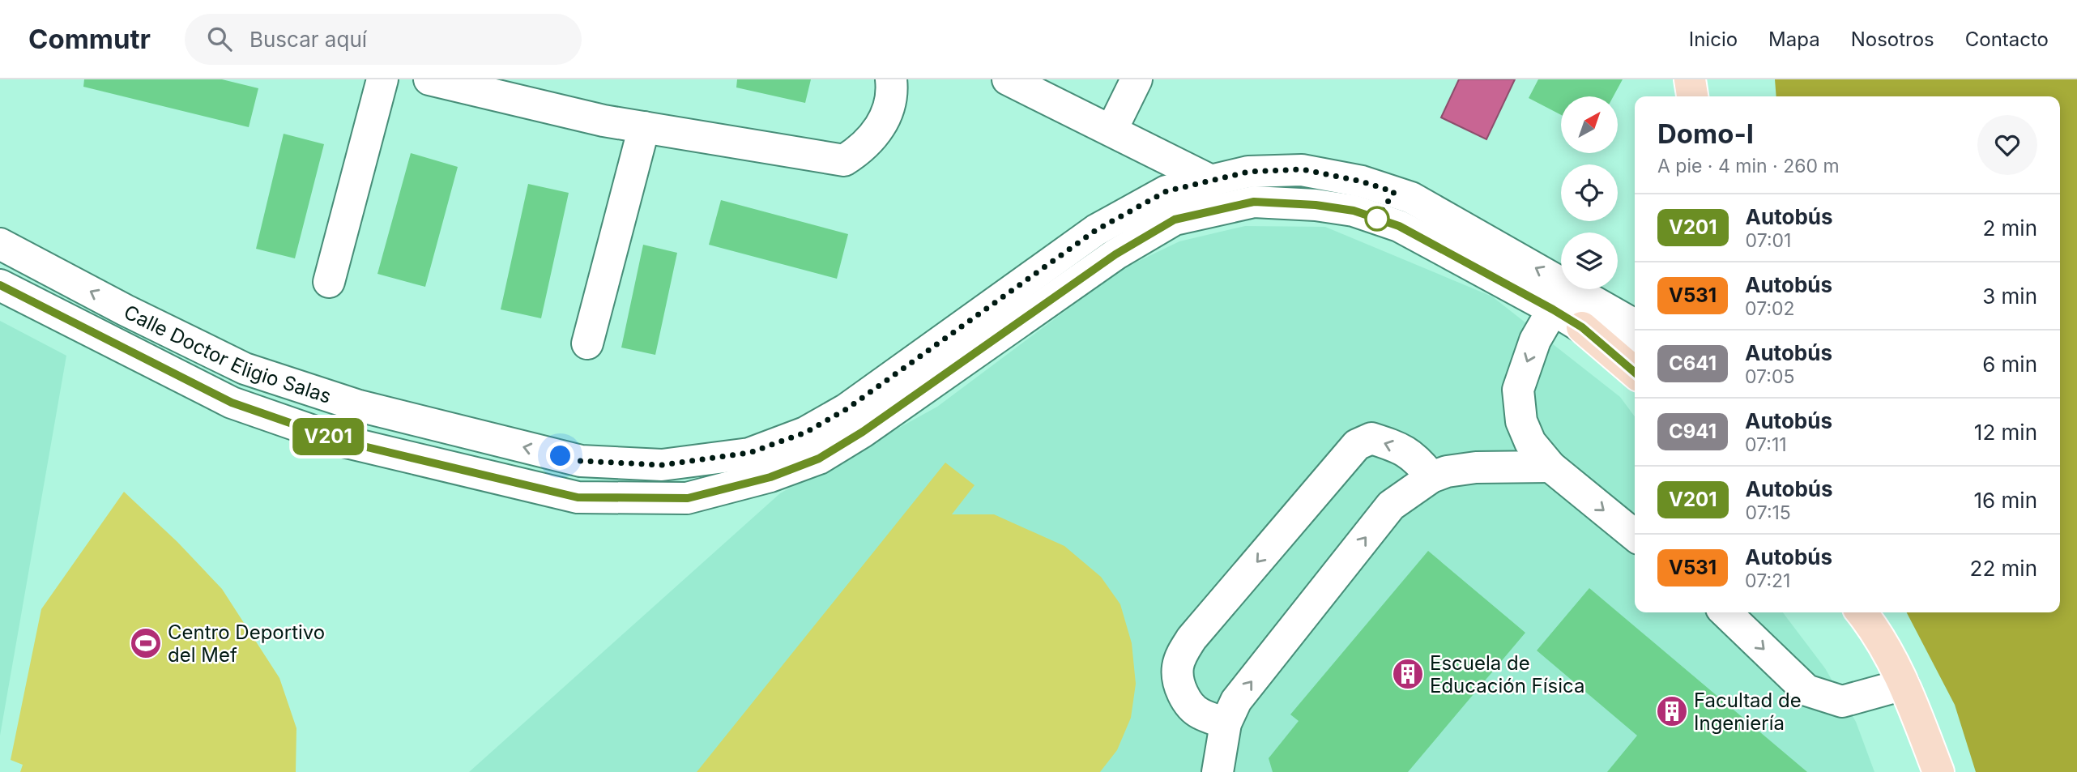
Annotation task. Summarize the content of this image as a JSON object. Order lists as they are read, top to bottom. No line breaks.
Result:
{"streets":{"street":["Calle Doctor Eligio Salas"]},"places":{"sports":["Centro Deportivo del Mef"],"building":["Escuela de Educación Física","Facultad de Ingeniería"]},"lines":["bus line V201"],"north":"top right","page":{"header":"Commutr","search":"Buscar aquí","nav":["Inicio","Mapa","Nosotros","Contacto"],"on_map":"V201","heading":["Domo-I","A pie · 4 min · 260 m"],"list":[{"mark":"V201","name":"Autobús","note":"07:01","value":"2 min"},{"mark":"V531","name":"Autobús","note":"07:02","value":"3 min"},{"mark":"C641","name":"Autobús","note":"07:05","value":"6 min"},{"mark":"C941","name":"Autobús","note":"07:11","value":"12 min"},{"mark":"V201","name":"Autobús","note":"07:15","value":"16 min"},{"mark":"V531","name":"Autobús","note":"07:21","value":"22 min"}]}}
